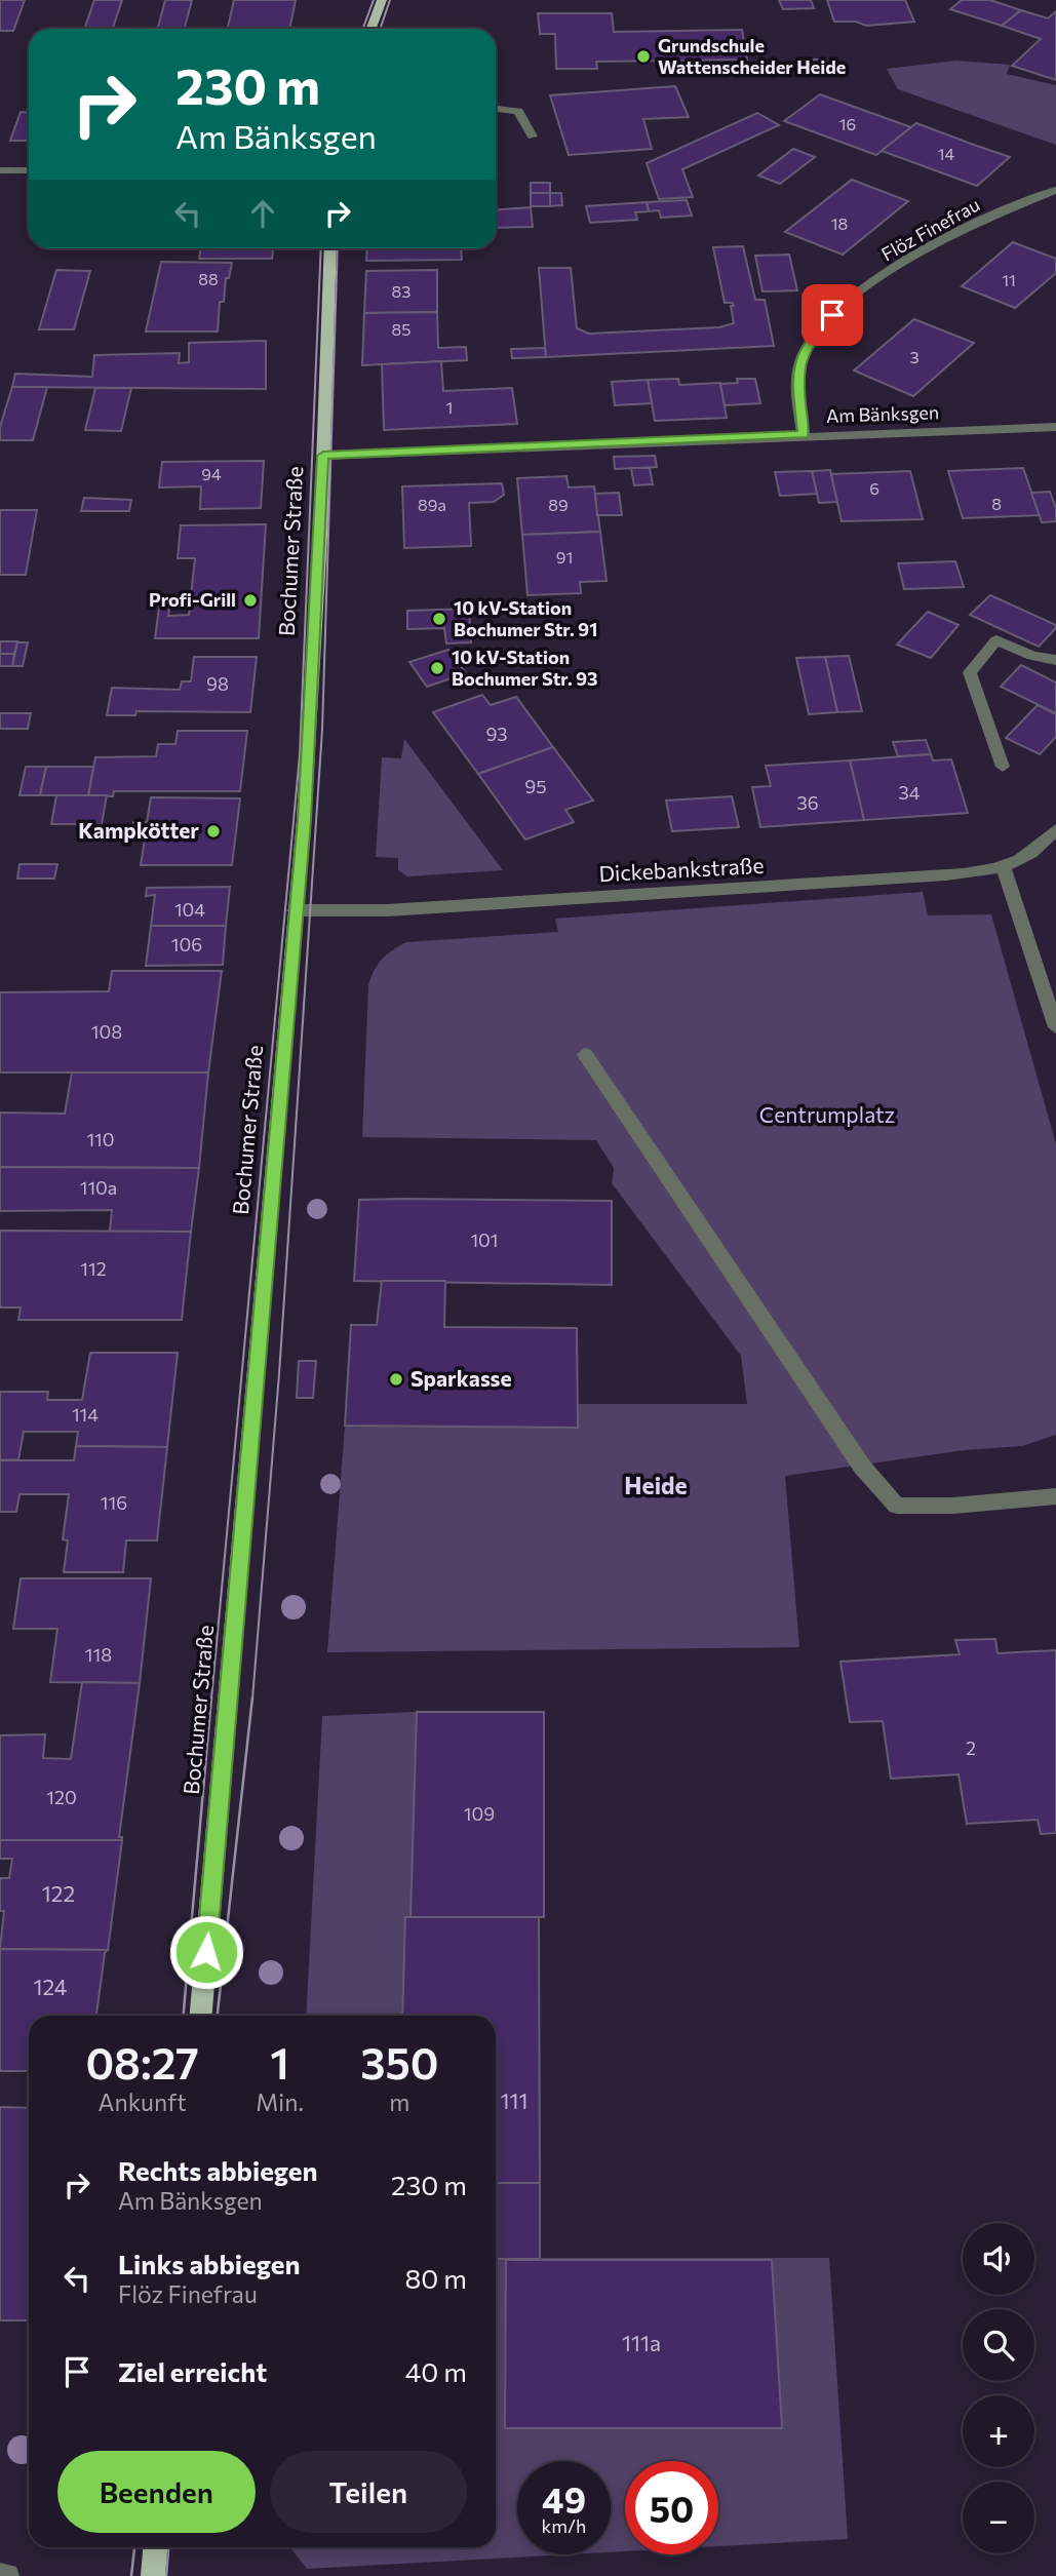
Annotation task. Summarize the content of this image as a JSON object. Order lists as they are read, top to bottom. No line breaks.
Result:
{"streets":{"main road":["Bochumer Straße"],"street":["Flöz Finefrau","Am Bänksgen","Dickebankstraße"]},"crossings":[["Flöz Finefrau","Am Bänksgen"],["Am Bänksgen","Bochumer Straße"],["Bochumer Straße","Dickebankstraße"]],"districts":["Heide"],"parks":["Centrumplatz"],"places":["Grundschule Wattenscheider Heide","Profi-Grill","10 kV-Station Bochumer Str. 91","10 kV-Station Bochumer Str. 93","Kampkötter","Sparkasse"],"house_numbers":["16","14","18","88","11","83","85","3","1","94","6","8","89a","89","91","98","93","95","34","36","104","106","108","110","110a","101","112","114","116","118","2","120","109","122","124","111","111a"],"page":{"turn":["230 m","Am Bänksgen"],"eta":["08:27","Ankunft","1","Min.","350","m"],"list":[{"name":"Rechts abbiegen","note":"Am Bänksgen","value":"230 m"},{"name":"Links abbiegen","note":"Flöz Finefrau","value":"80 m"},{"name":"Ziel erreicht","value":"40 m"}],"map_buttons":["+","−"],"buttons":["Beenden","Teilen"],"speed":"49 km/h","limit":"50"}}
